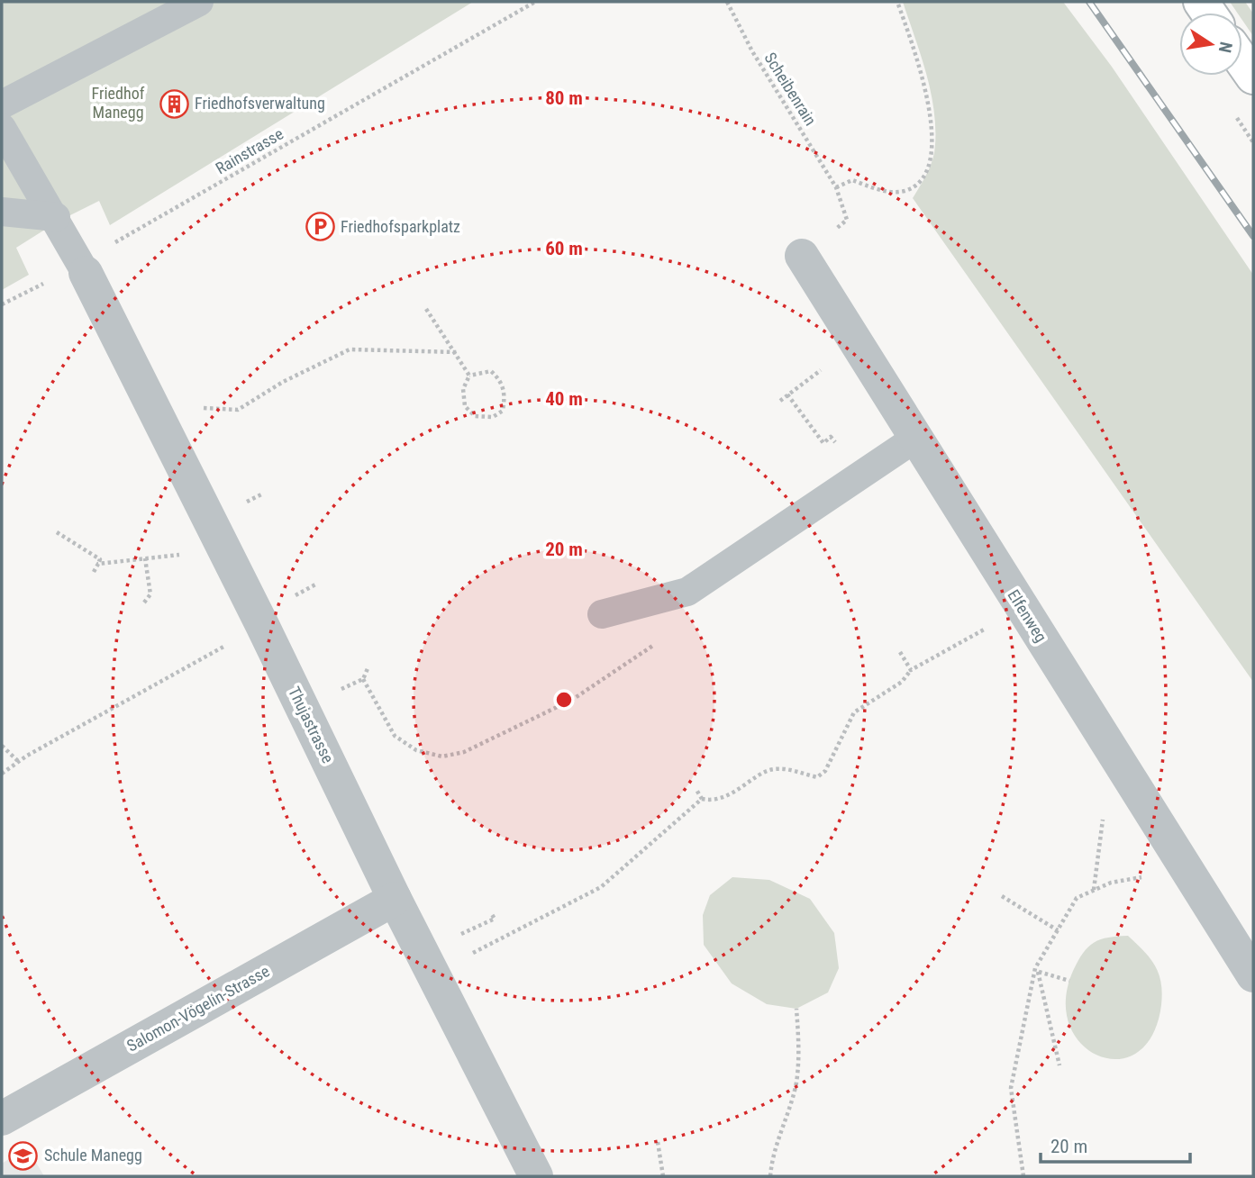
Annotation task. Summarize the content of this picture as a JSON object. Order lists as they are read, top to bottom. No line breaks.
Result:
{"streets":{"street":["Elfenweg","Thujastrasse","Salomon-Vögelin-Strasse"],"path":["Scheibenrain","Rainstrasse"]},"crossings":[["Rainstrasse","Thujastrasse"],["Thujastrasse","Salomon-Vögelin-Strasse"]],"parks":["Friedhof Manegg"],"places":{"building":["Friedhofsverwaltung"],"parking":["Friedhofsparkplatz"],"school or university":["Schule Manegg"]},"scale_bar":"20 m","north":"right","rings":["80 m","60 m","40 m","20 m"]}
